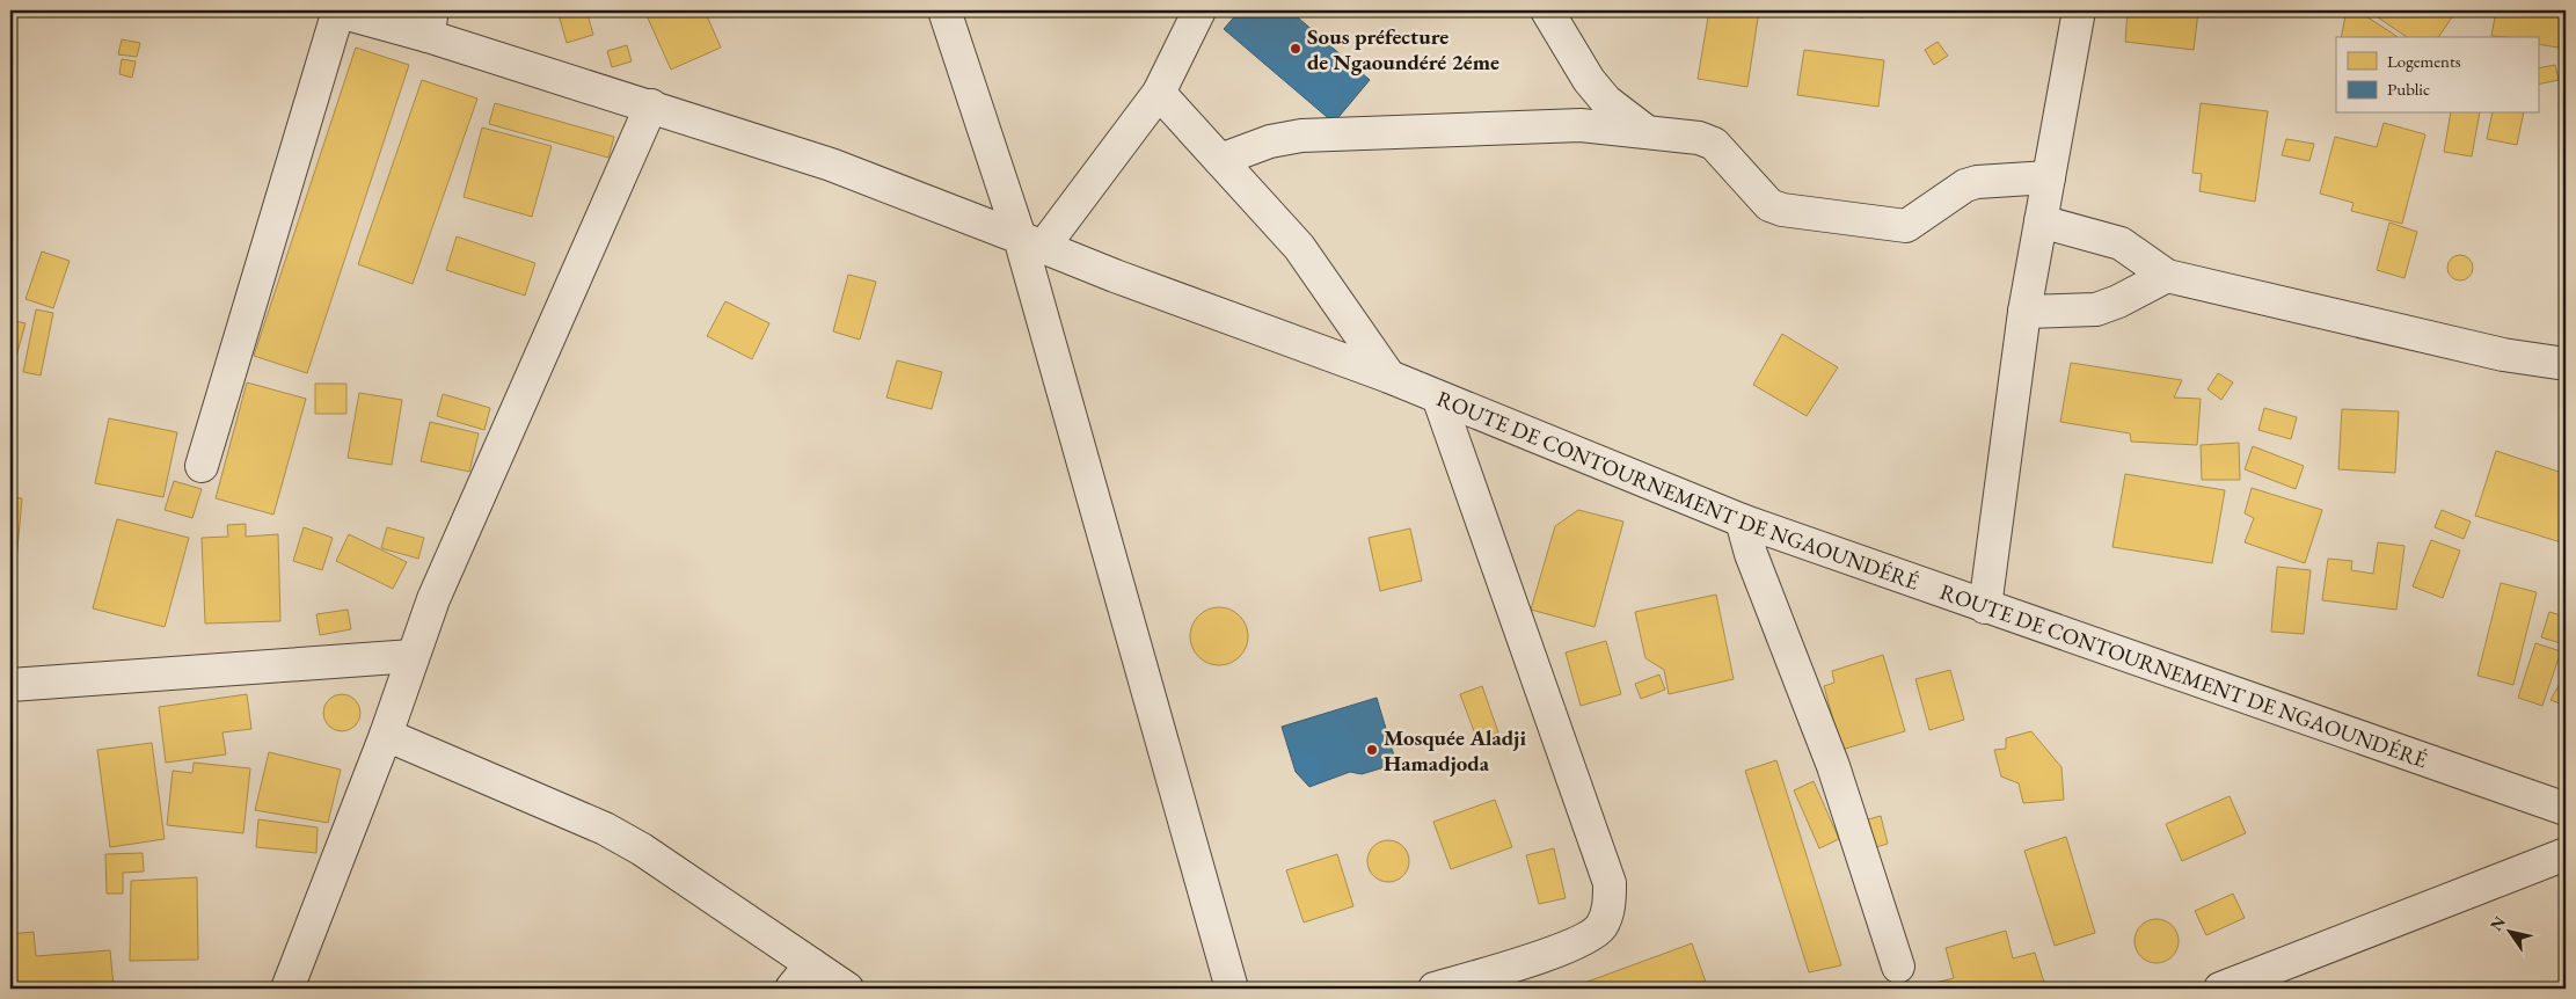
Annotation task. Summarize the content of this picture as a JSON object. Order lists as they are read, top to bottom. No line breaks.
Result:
{"streets":{"street":["ROUTE DE CONTOURNEMENT DE NGAOUNDÉRÉ"]},"places":["Sous préfecture de Ngaoundéré 2éme","Mosquée Aladji Hamadjoda"],"legend":["Logements","Public"],"north":"top left"}
